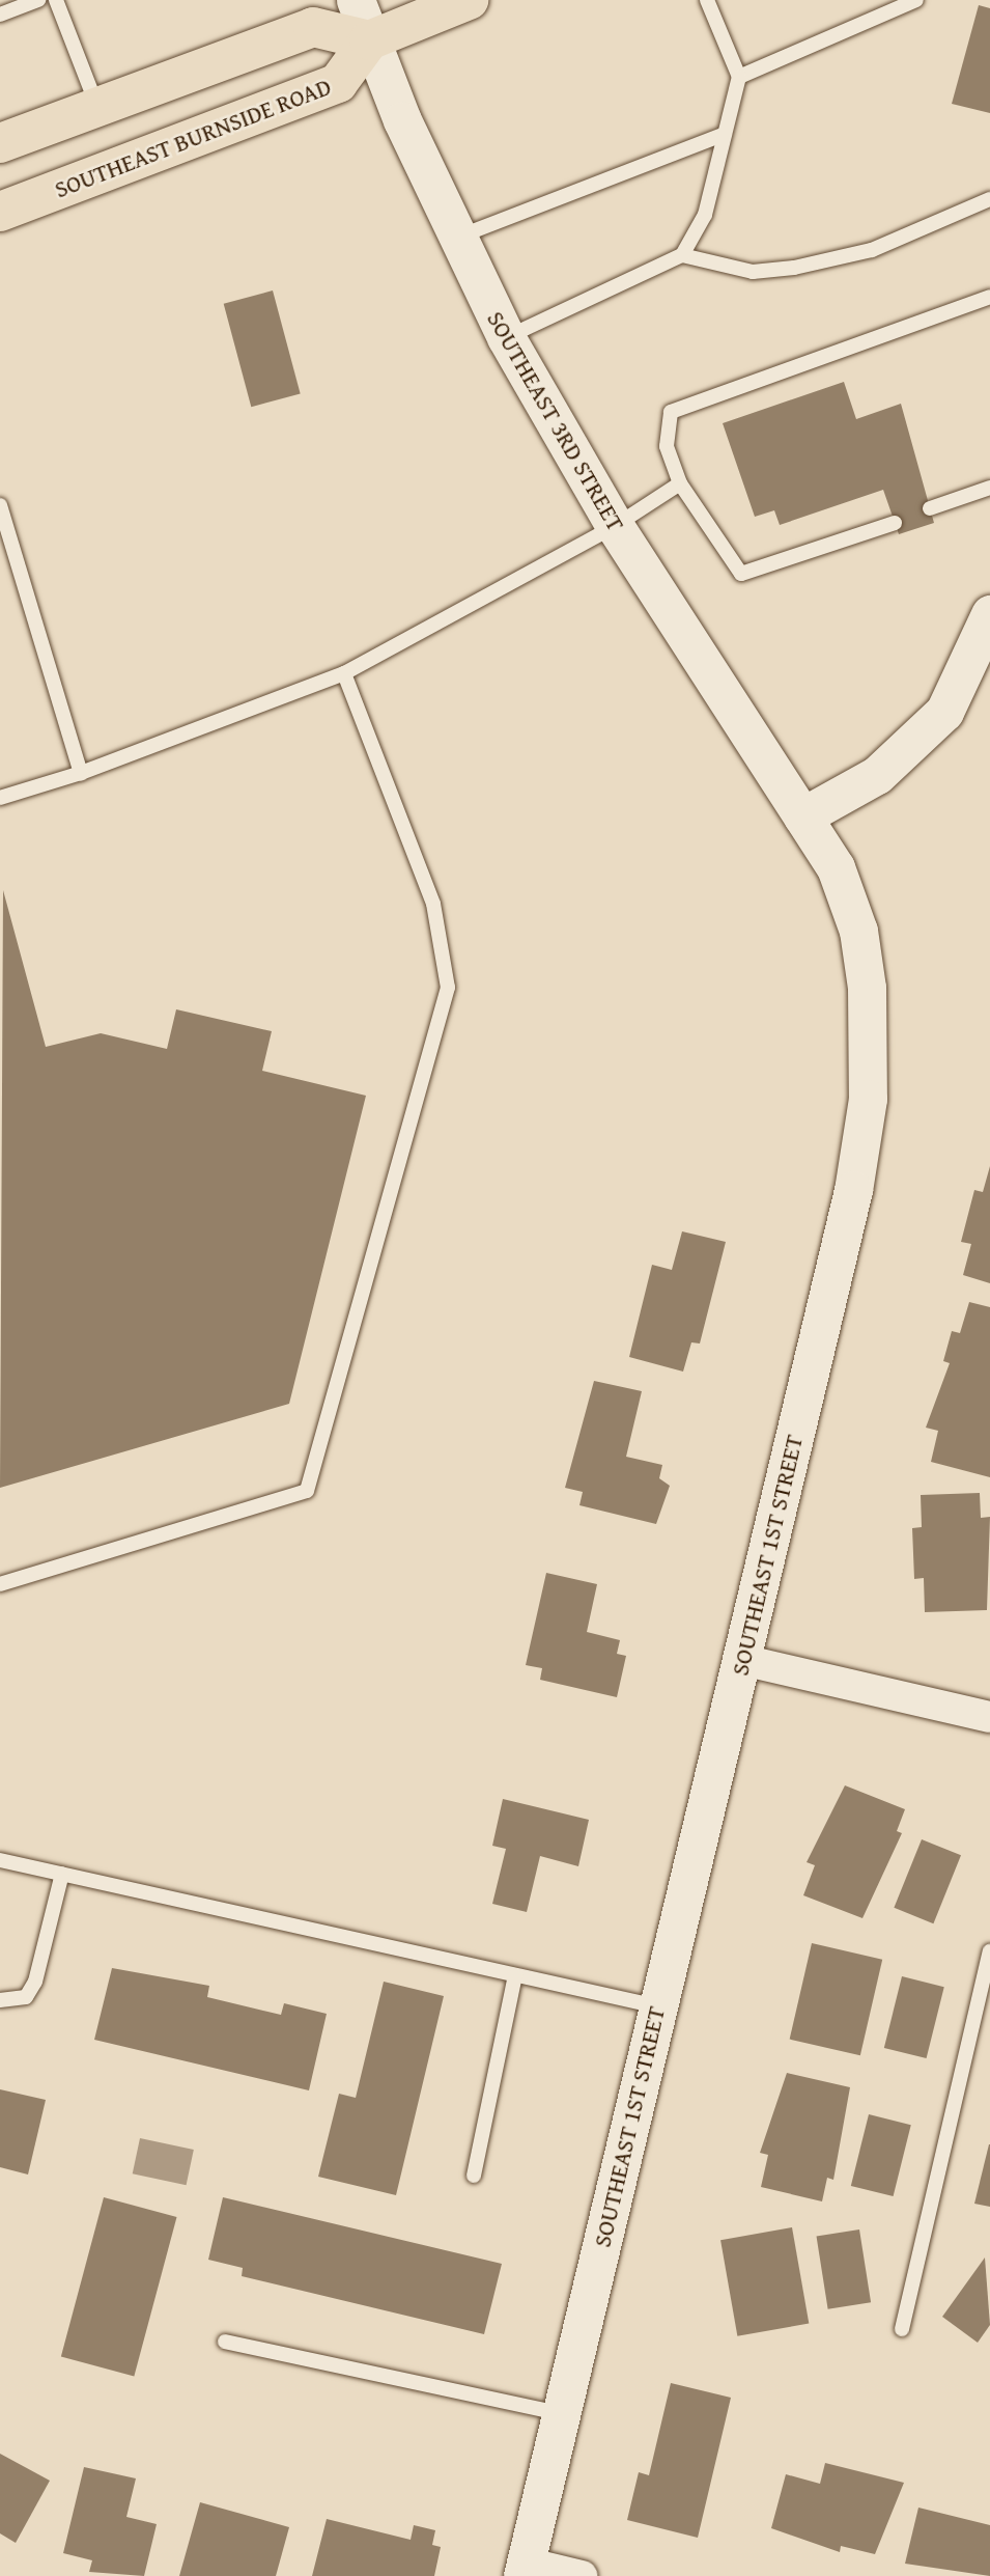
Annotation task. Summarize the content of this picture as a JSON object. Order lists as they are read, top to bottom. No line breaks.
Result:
{"streets":{"highway":["SOUTHEAST BURNSIDE ROAD"],"street":["SOUTHEAST 3RD STREET","SOUTHEAST 1ST STREET"]},"crossings":[["SOUTHEAST BURNSIDE ROAD","SOUTHEAST 3RD STREET"],["SOUTHEAST 3RD STREET","SOUTHEAST 1ST STREET"]]}
